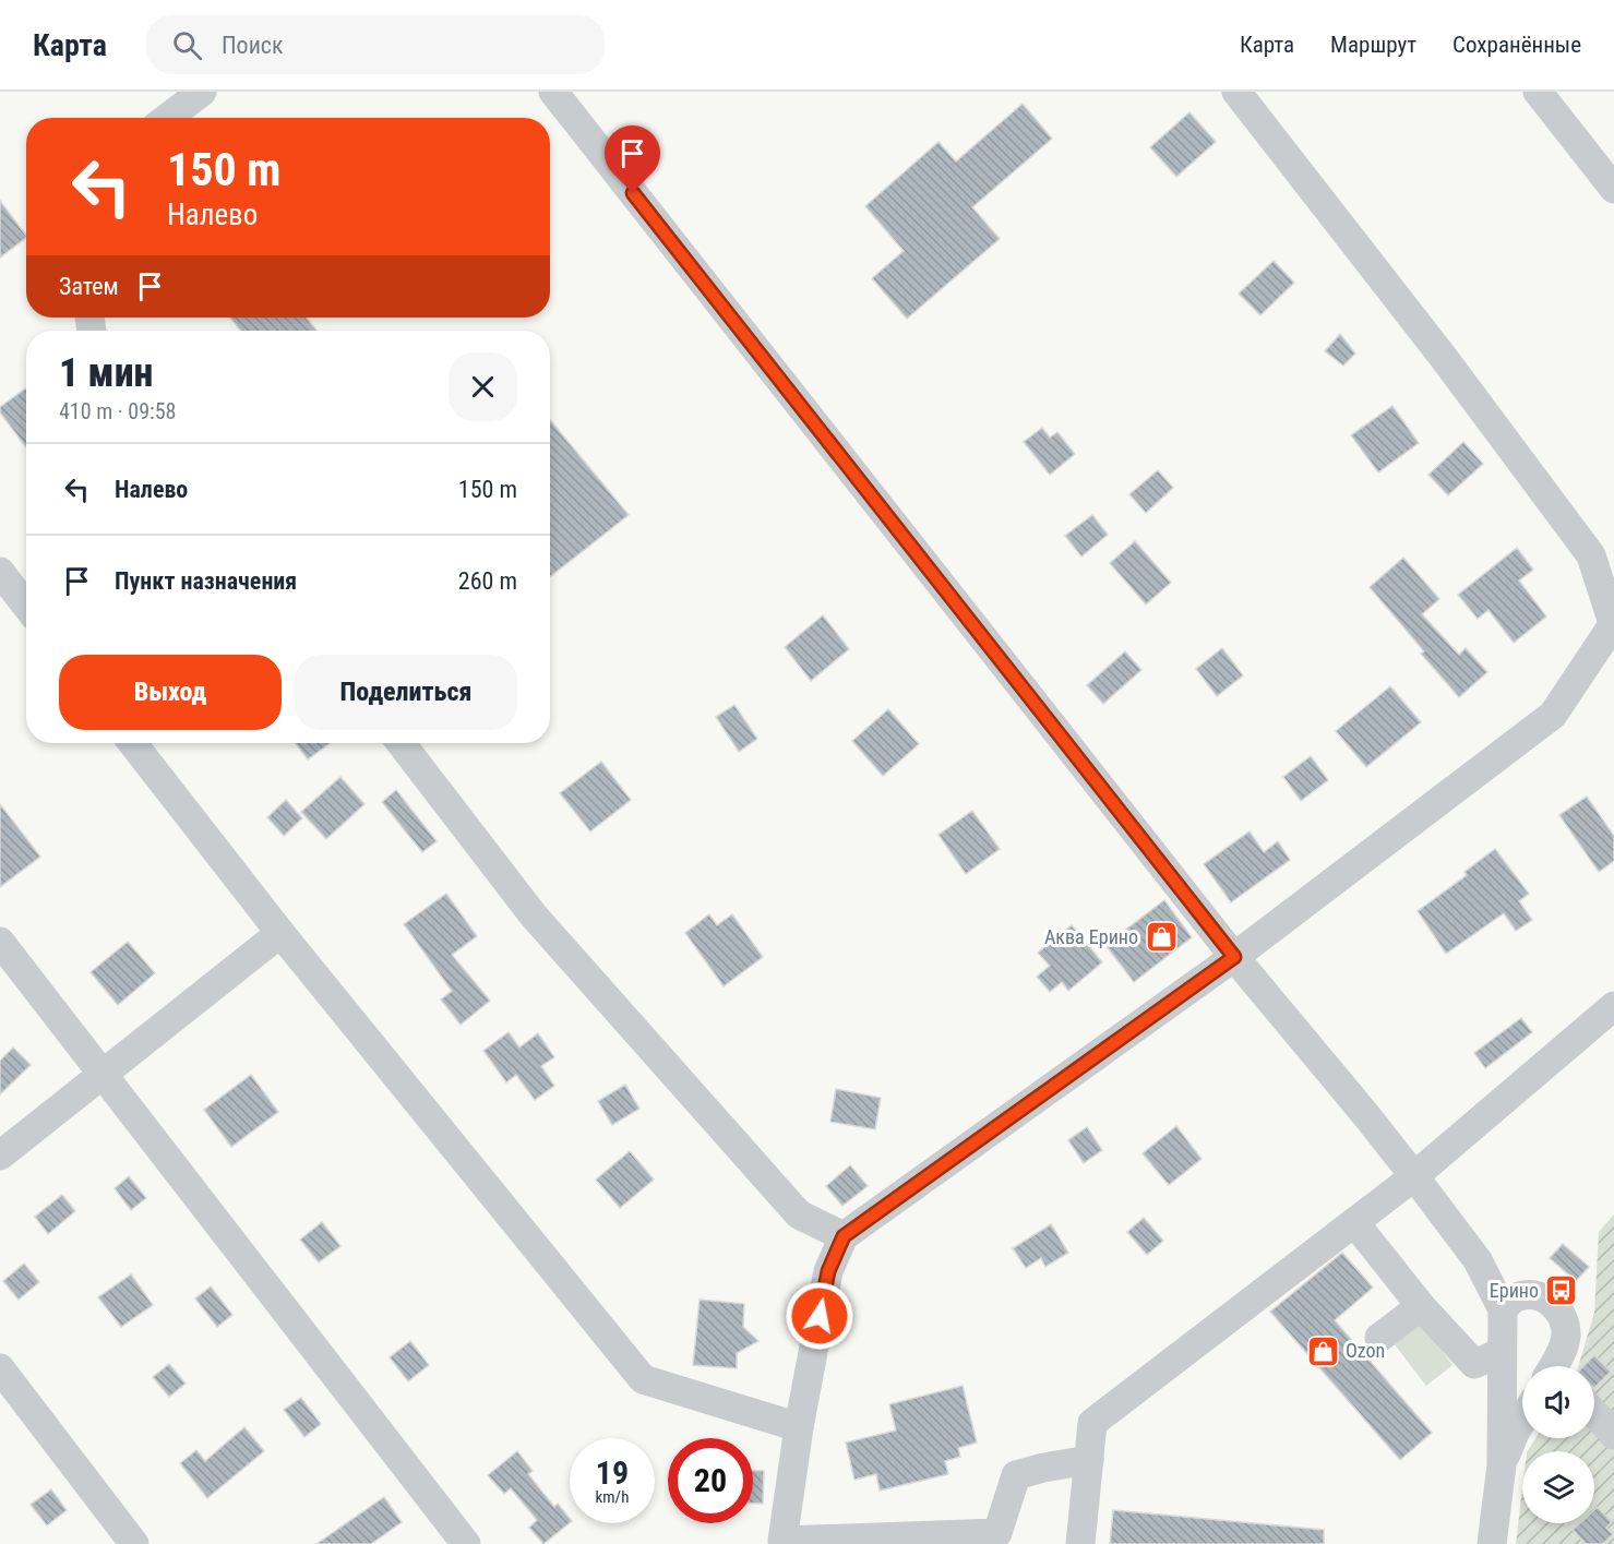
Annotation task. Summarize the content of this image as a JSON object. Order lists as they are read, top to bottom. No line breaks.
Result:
{"places":{"shop":["Аква Ерино","Ozon"],"bus stop":["Ерино"]},"page":{"header":"Карта","search":"Поиск","nav":["Карта","Маршрут","Сохранённые"],"turn":["150 m","Налево"],"then":"Затем","heading":["1 мин","410 m · 09:58"],"list":[{"name":"Налево","value":"150 m"},{"name":"Пункт назначения","value":"260 m"}],"buttons":["Выход","Поделиться"],"speed":"19 km/h","limit":"20"}}
